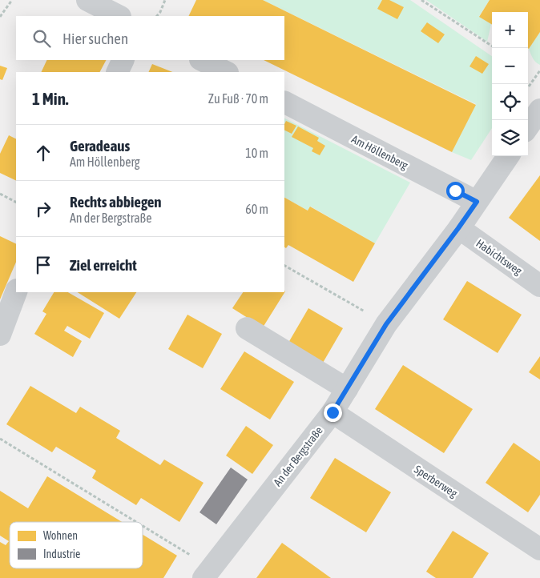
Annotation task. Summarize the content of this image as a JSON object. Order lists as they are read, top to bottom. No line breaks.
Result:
{"streets":{"street":["Am Höllenberg","Habichtsweg","An der Bergstraße","Sperberweg"]},"crossings":[["Am Höllenberg","An der Bergstraße"],["Habichtsweg","An der Bergstraße"],["An der Bergstraße","Sperberweg"]],"legend":["Wohnen","Industrie"],"page":{"map_buttons":["+","−"],"search":"Hier suchen","heading":["1 Min.","Zu Fuß · 70 m"],"list":[["Geradeaus","Am Höllenberg","10 m"],["Rechts abbiegen","An der Bergstraße","60 m"],"Ziel erreicht"]}}
